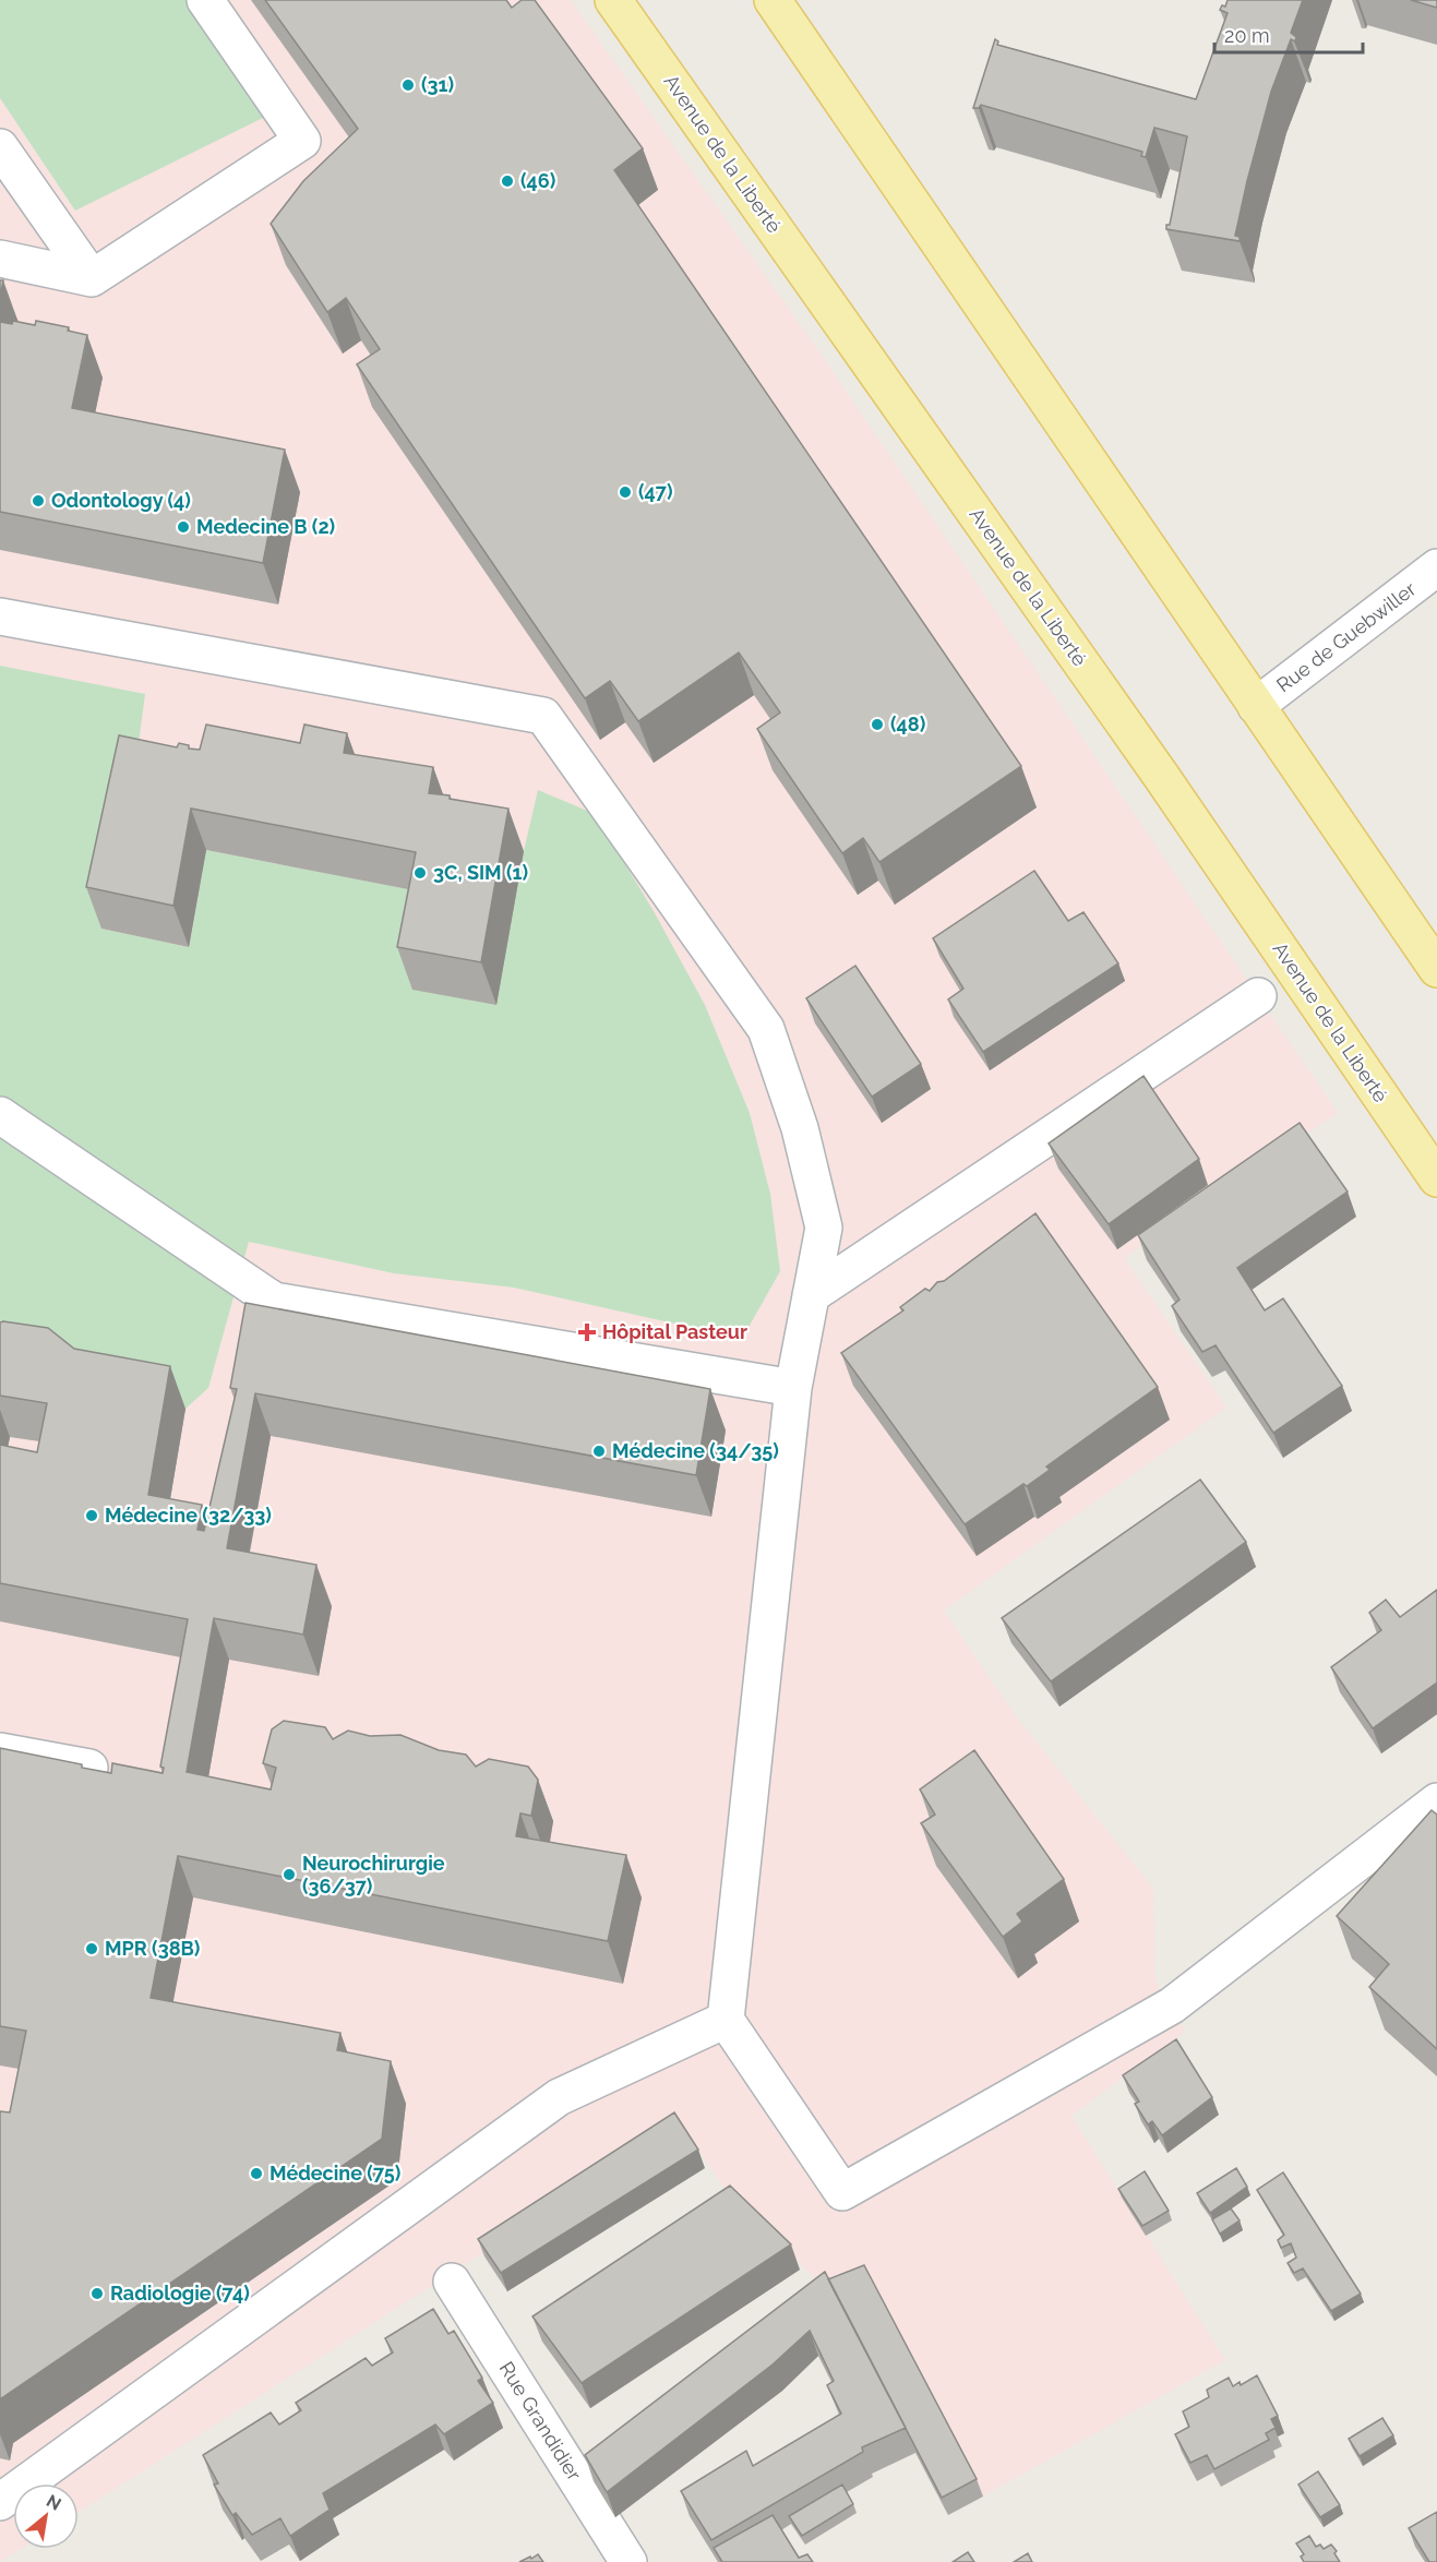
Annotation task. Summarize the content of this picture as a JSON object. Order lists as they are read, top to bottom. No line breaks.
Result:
{"streets":{"main road":["Avenue de la Liberté"],"street":["Rue de Guebwiller","Rue Grandidier"]},"places":{"other":["(31)","(46)","(47)","Odontology (4)","Medecine B (2)","(48)","3C, SIM (1)","Médecine (34/35)","Médecine (32/33)","Neurochirurgie (36/37)","MPR (38B)","Médecine (75)","Radiologie (74)"],"health":["Hôpital Pasteur"]},"scale_bar":"20 m","north":"top right"}
